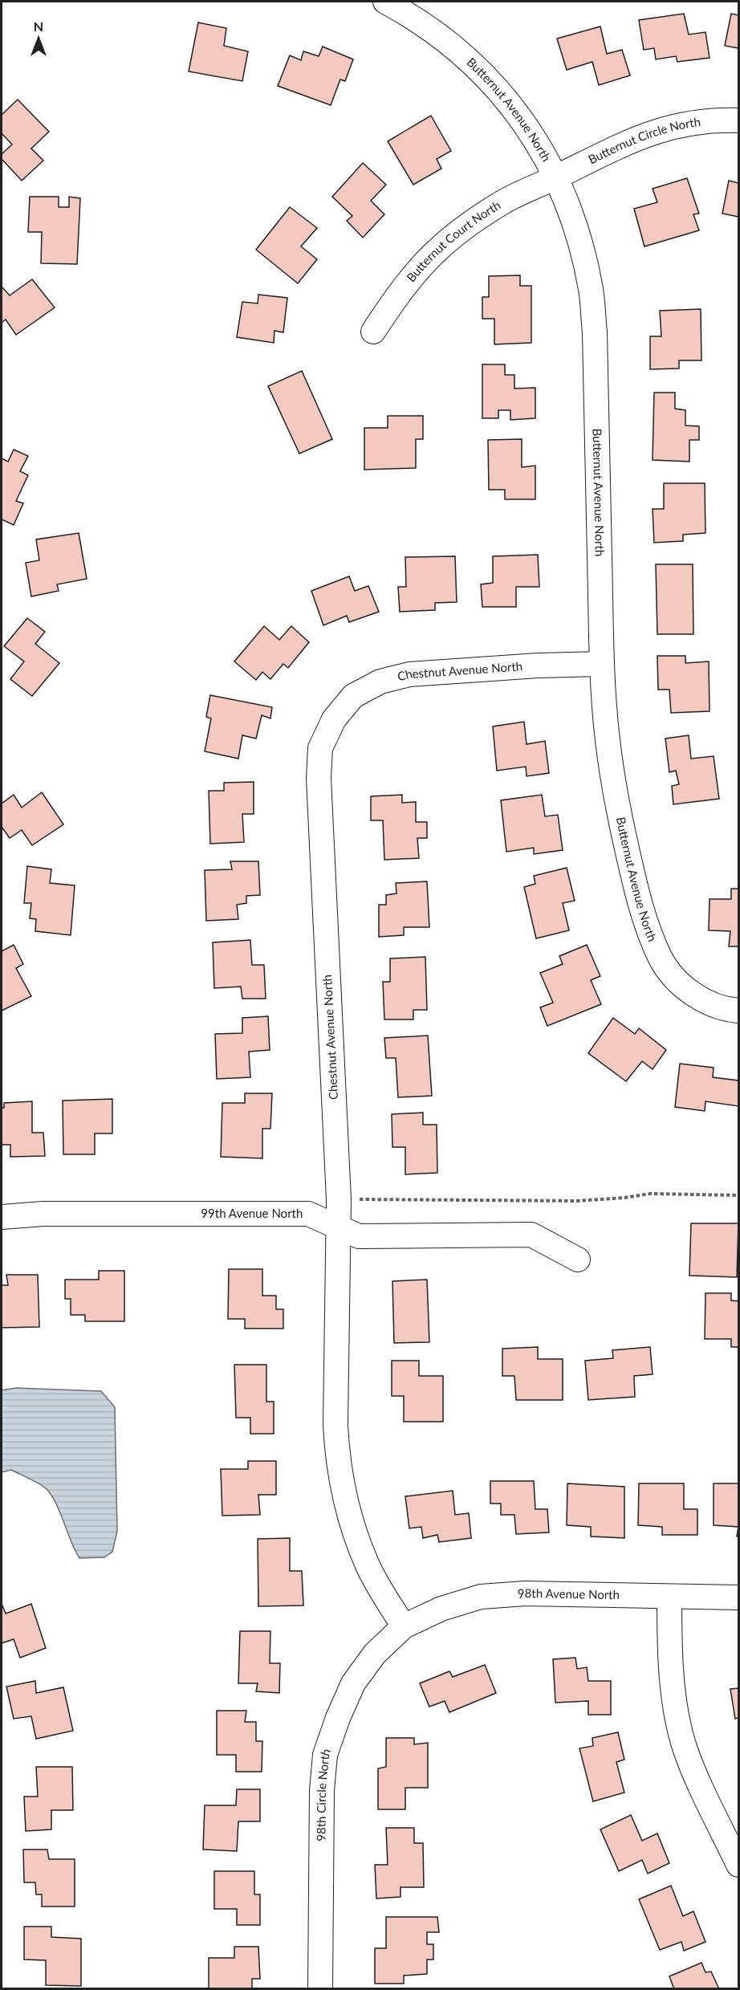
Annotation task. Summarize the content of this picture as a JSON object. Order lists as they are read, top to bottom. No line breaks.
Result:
{"streets":{"street":["Butternut Avenue North","Butternut Circle North","Butternut Court North","Chestnut Avenue North","99th Avenue North","98th Avenue North","98th Circle North"]},"crossings":[["Butternut Avenue North","Butternut Circle North"],["Butternut Avenue North","Butternut Court North"],["Butternut Avenue North","Chestnut Avenue North"],["Butternut Circle North","Butternut Court North"],["Chestnut Avenue North","99th Avenue North"],["Chestnut Avenue North","98th Avenue North"],["Chestnut Avenue North","98th Circle North"],["98th Avenue North","98th Circle North"]],"north":"top"}
